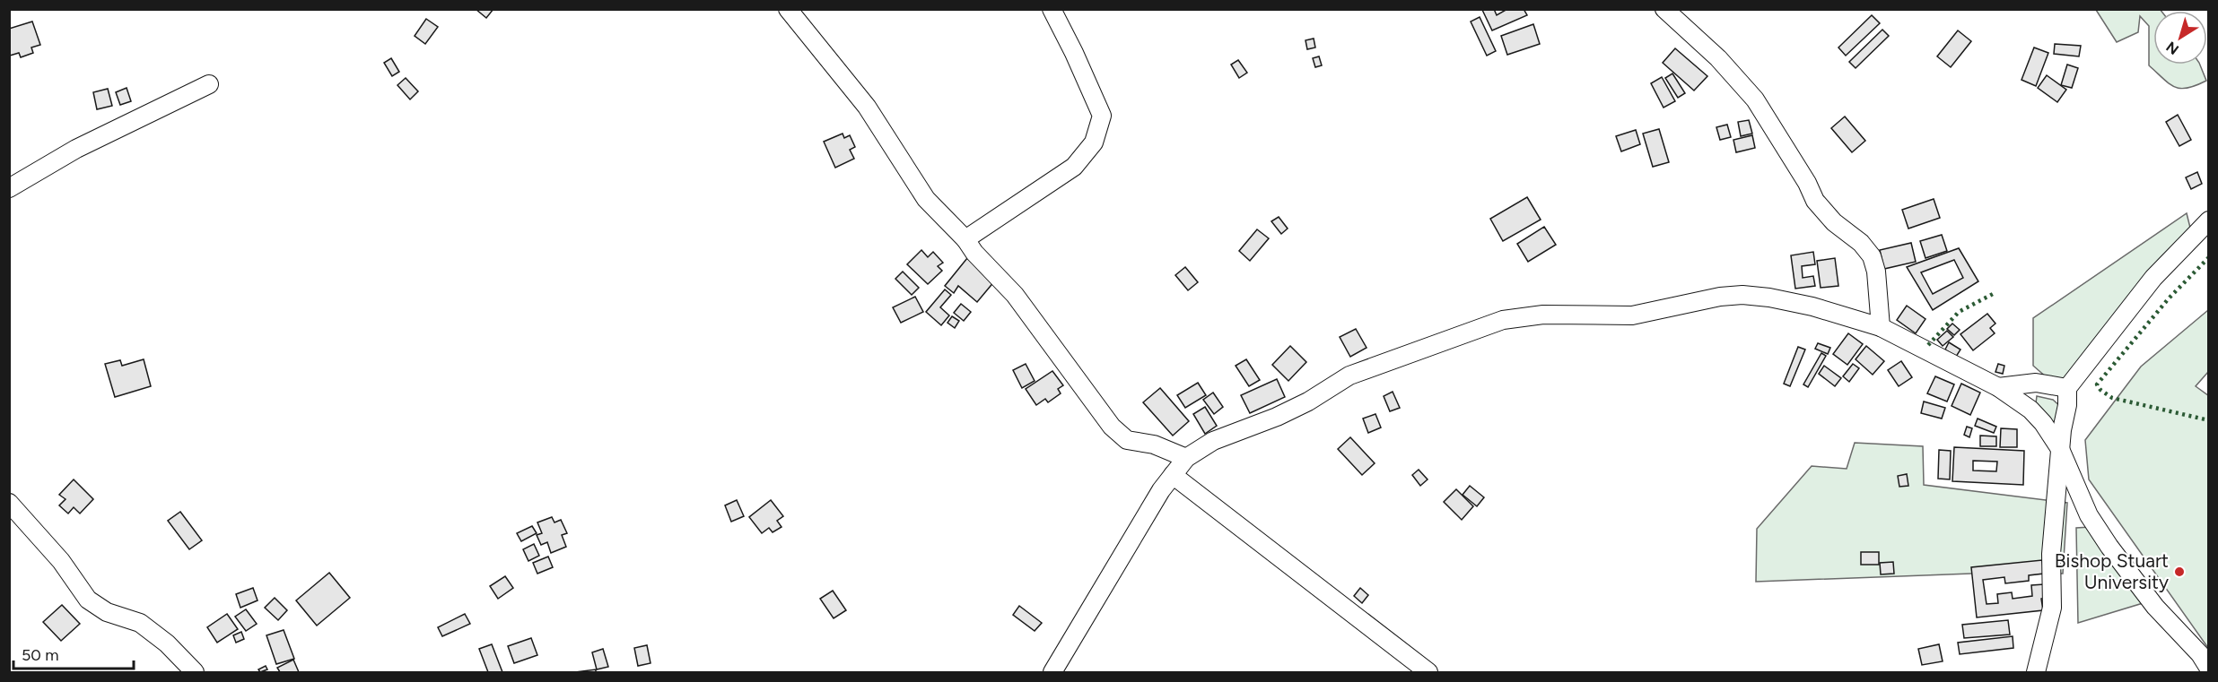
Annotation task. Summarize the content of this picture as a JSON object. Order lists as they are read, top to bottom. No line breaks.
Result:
{"places":["Bishop Stuart University"],"scale_bar":"50 m","north":"bottom left"}
